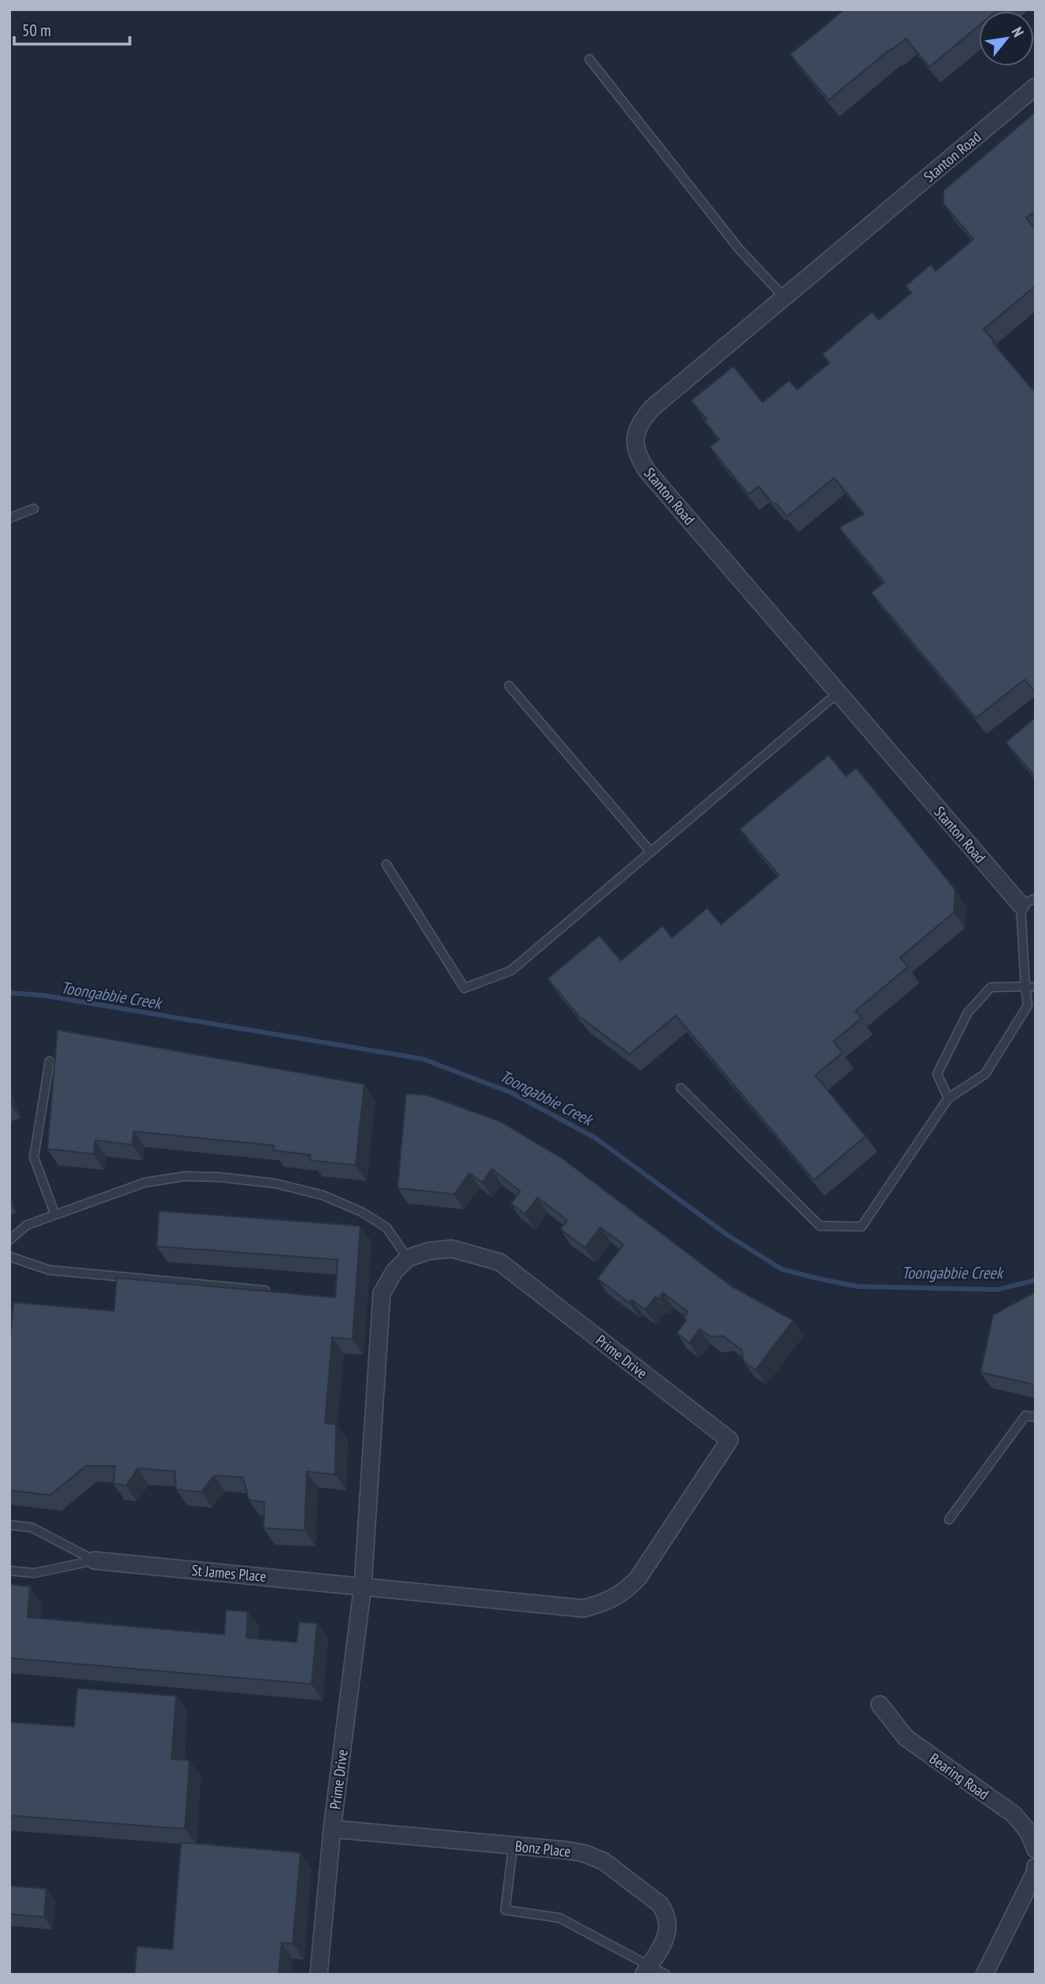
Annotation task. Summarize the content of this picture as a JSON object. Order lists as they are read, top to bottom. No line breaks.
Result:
{"streets":{"street":["Stanton Road","Prime Drive","St James Place","Bearing Road","Bonz Place"]},"crossings":[["Prime Drive","St James Place"],["Prime Drive","Bonz Place"]],"water":["Toongabbie Creek"],"scale_bar":"50 m","north":"top right"}
